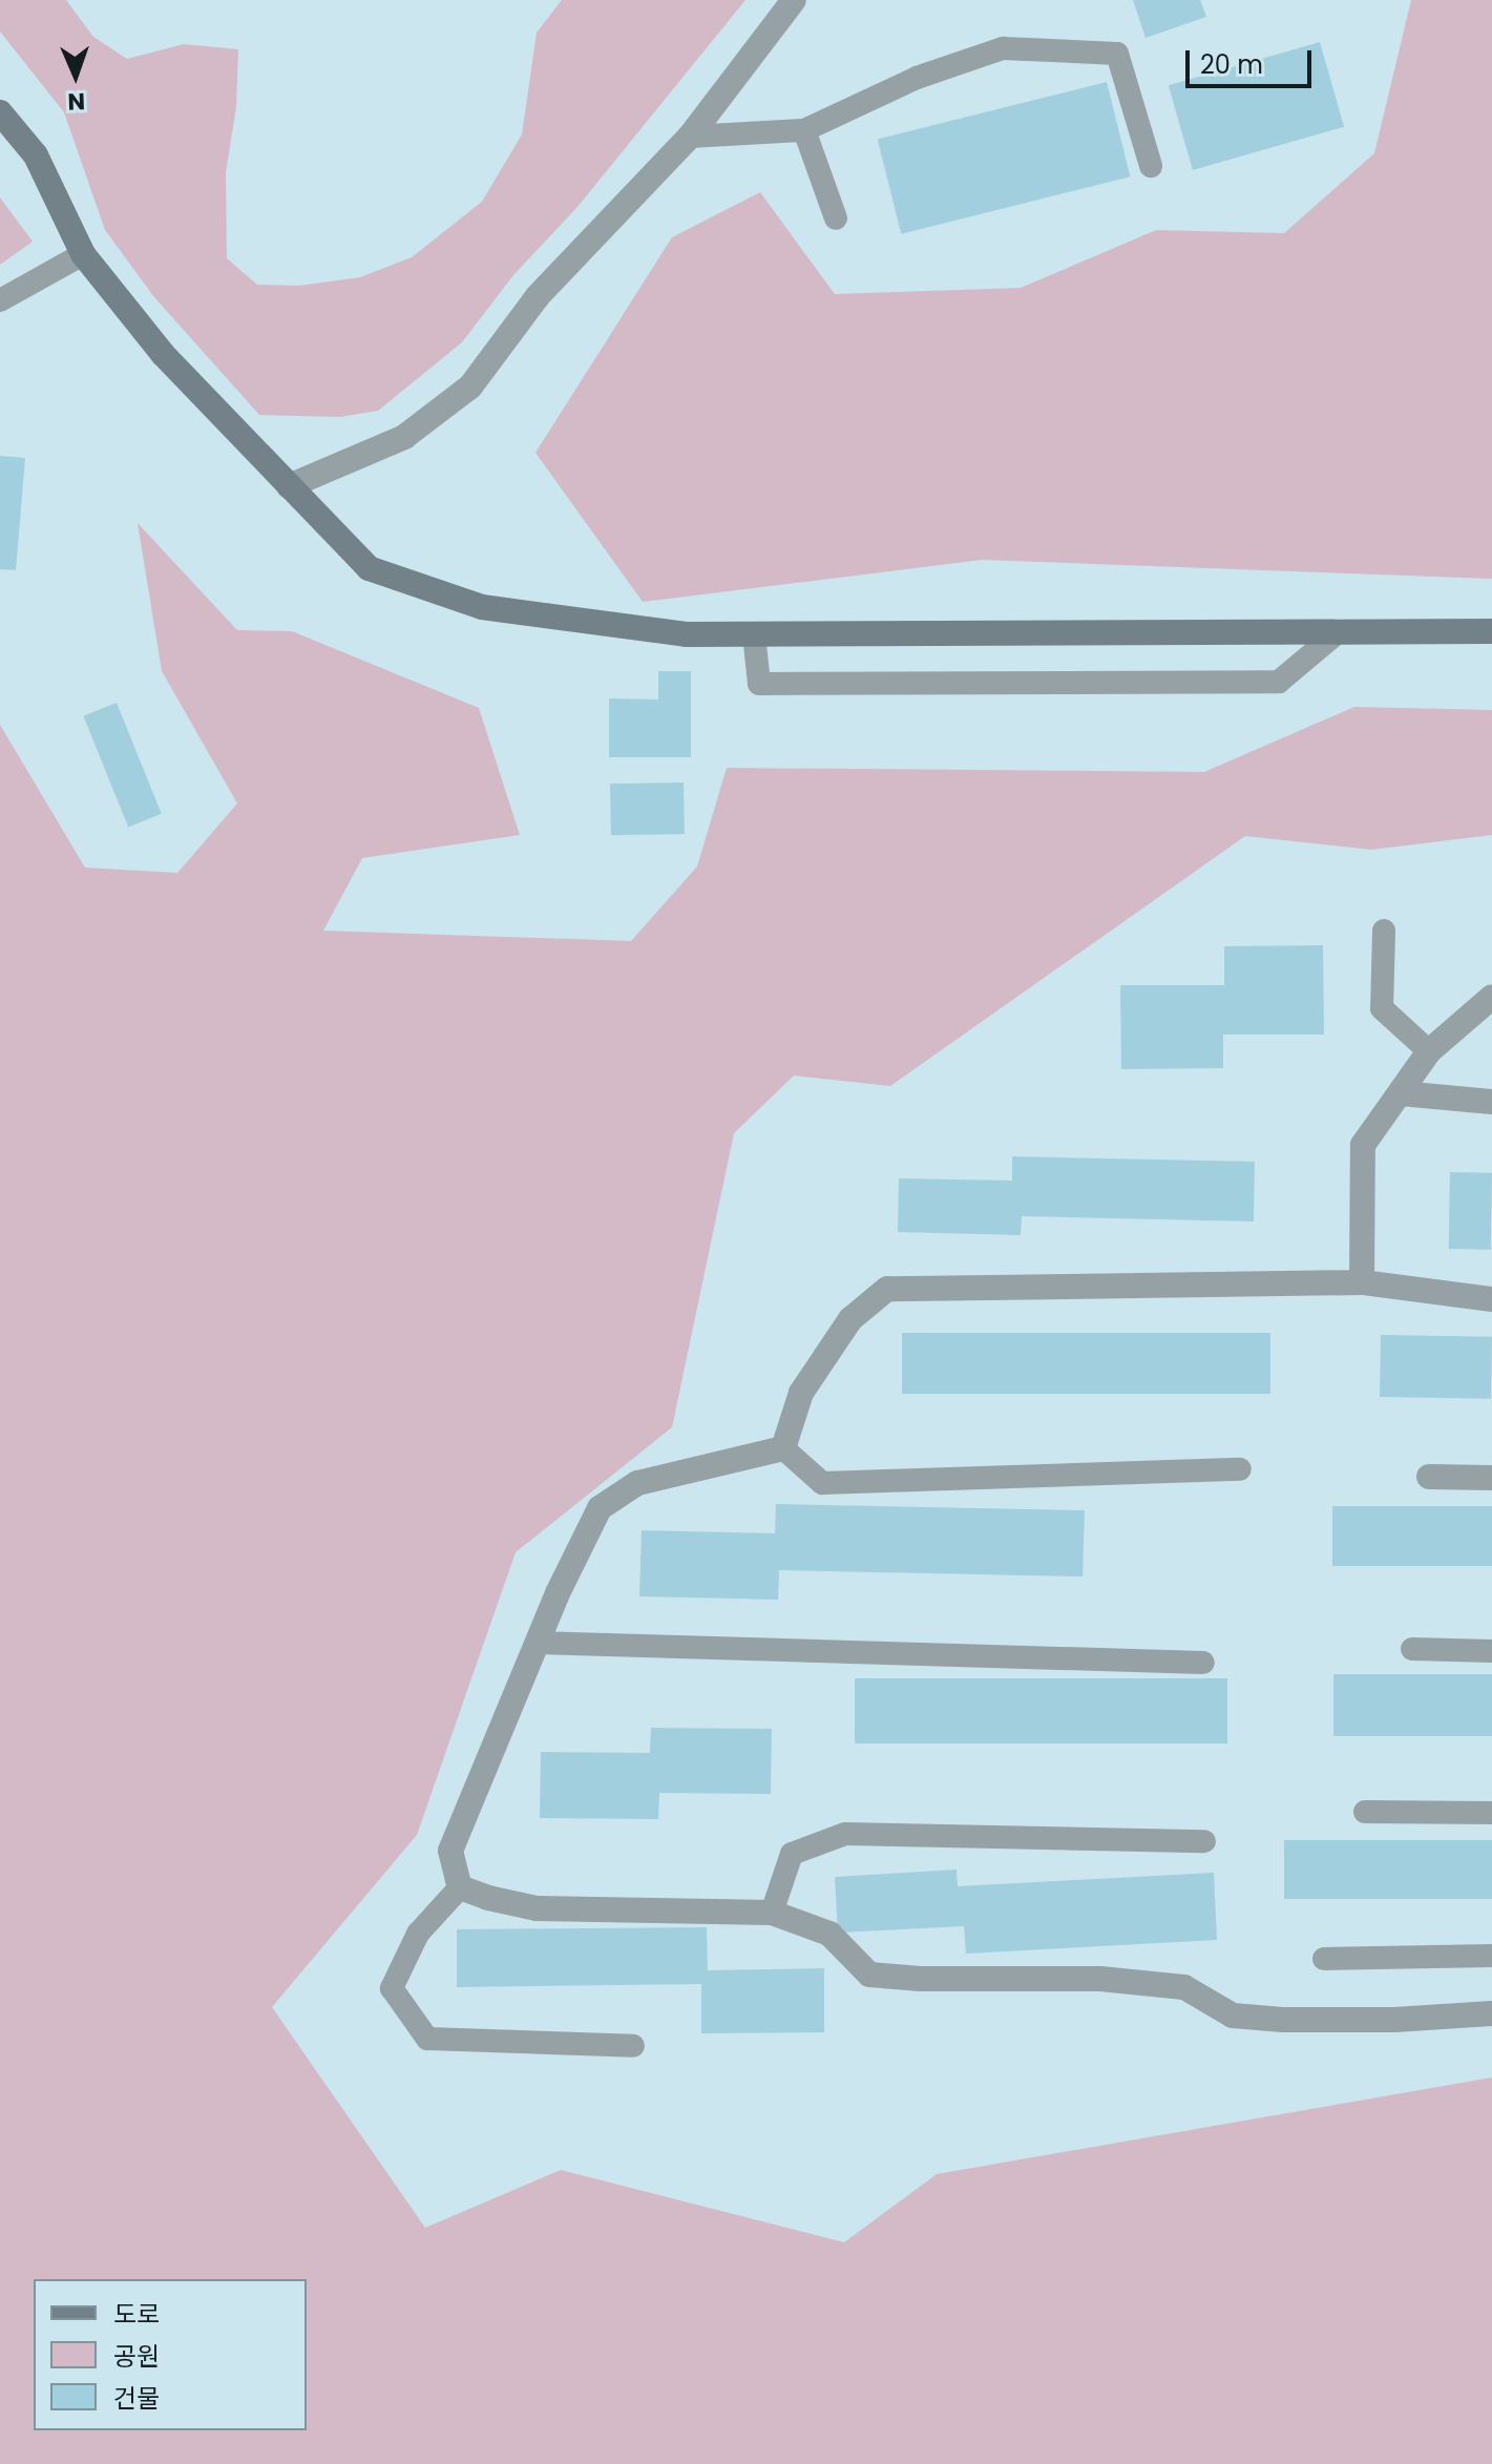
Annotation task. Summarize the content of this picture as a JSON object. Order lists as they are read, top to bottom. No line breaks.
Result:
{"legend":["도로","공원","건물"],"scale_bar":"20 m","north":"bottom"}
